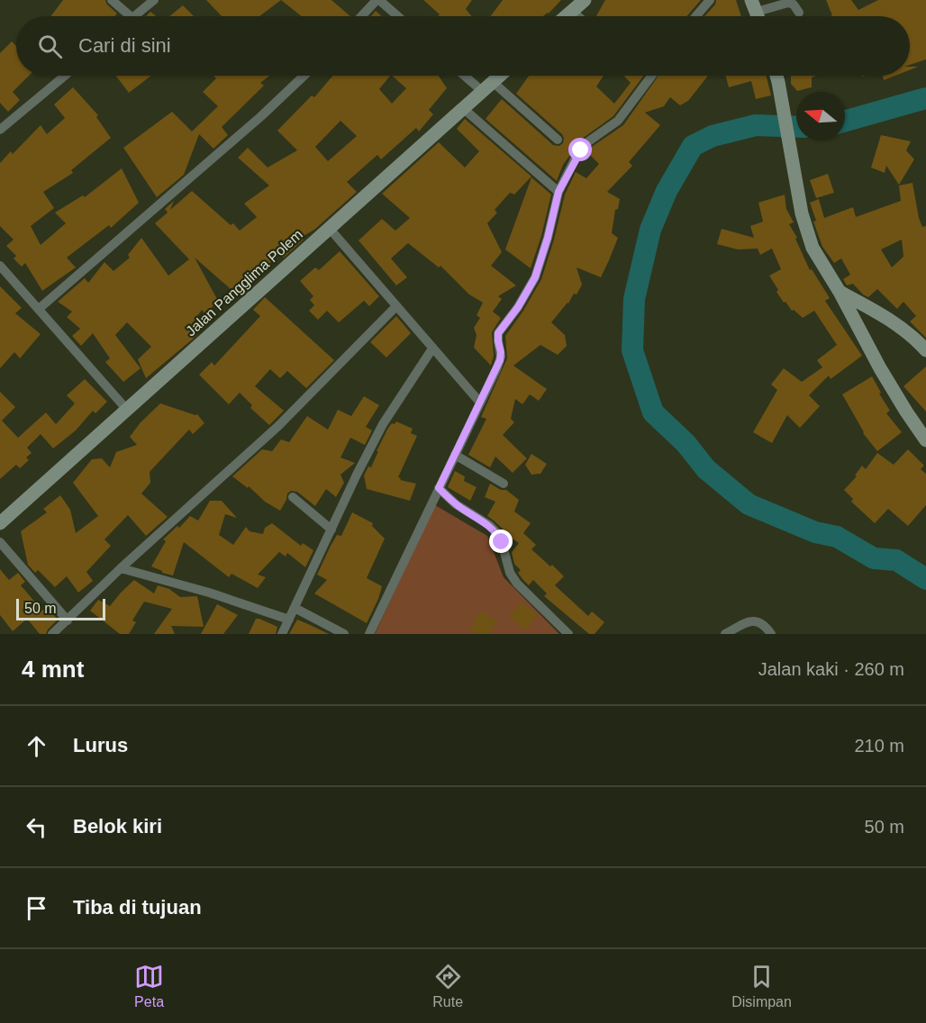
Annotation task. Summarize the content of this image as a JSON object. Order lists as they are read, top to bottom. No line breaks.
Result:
{"streets":{"street":["Jalan Pangglima Polem"]},"scale_bar":"50 m","north":"left","page":{"search":"Cari di sini","scale":"50 m","heading":["4 mnt","Jalan kaki · 260 m"],"list":[["Lurus","210 m"],["Belok kiri","50 m"],"Tiba di tujuan"],"nav":["Peta","Rute","Disimpan"]}}
